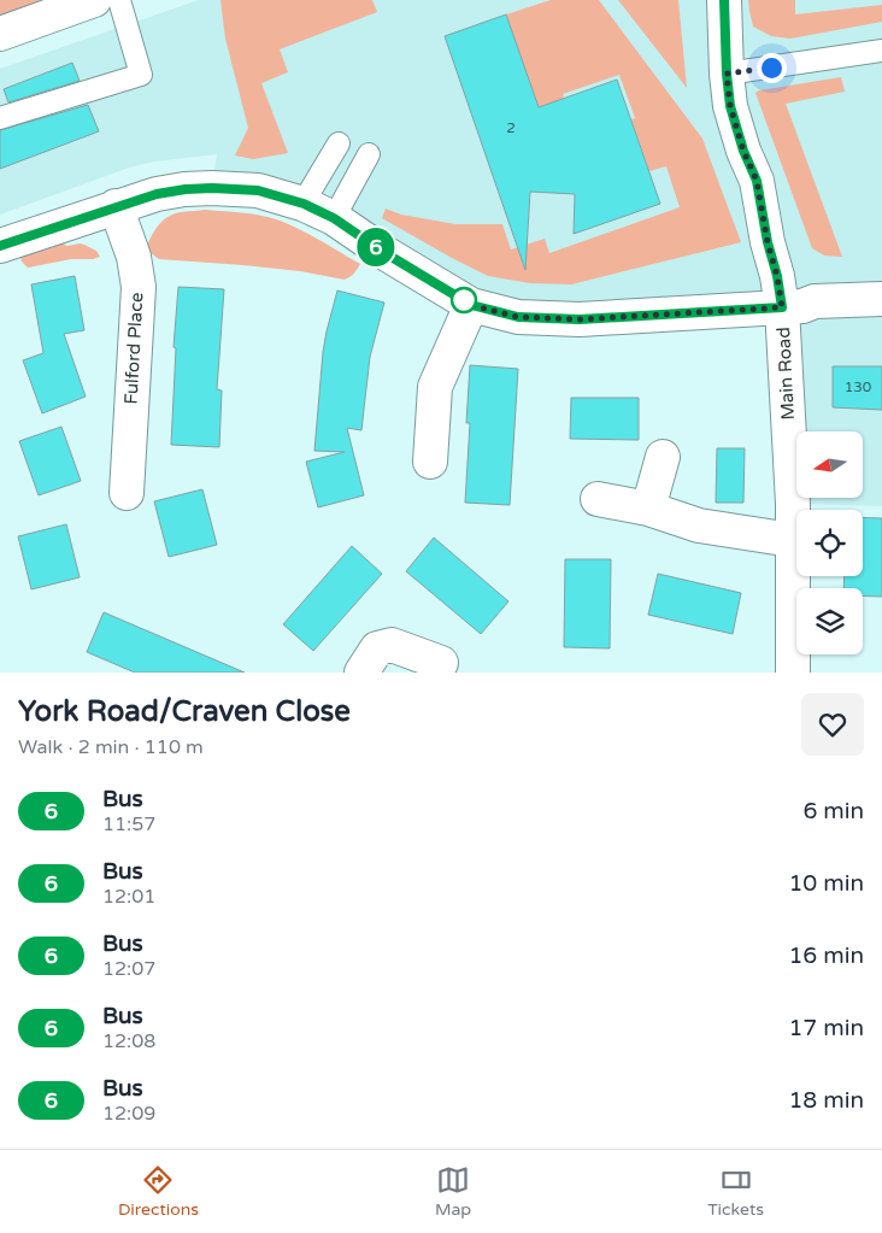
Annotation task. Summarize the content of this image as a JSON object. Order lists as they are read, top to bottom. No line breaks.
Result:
{"streets":{"main road":["Fulford Place","Main Road"]},"lines":["bus line 6"],"house_numbers":["2","130"],"north":"left","page":{"on_map":"6","heading":["York Road/Craven Close","Walk · 2 min · 110 m"],"list":[{"mark":"6","name":"Bus","note":"11:57","value":"6 min"},{"mark":"6","name":"Bus","note":"12:01","value":"10 min"},{"mark":"6","name":"Bus","note":"12:07","value":"16 min"},{"mark":"6","name":"Bus","note":"12:08","value":"17 min"},{"mark":"6","name":"Bus","note":"12:09","value":"18 min"}],"tabs":["Directions","Map","Tickets"]}}
